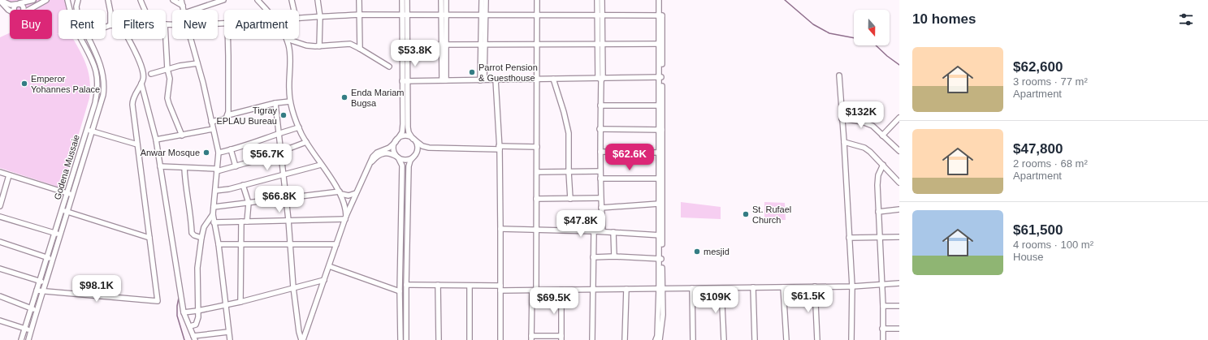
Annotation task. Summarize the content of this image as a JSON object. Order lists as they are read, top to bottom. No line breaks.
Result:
{"streets":{"street":["Godena Mussaie"]},"places":["Parrot Pension & Guesthouse","Emperor Yohannes Palace","Enda Mariam Bugsa","Tigray EPLAU Bureau","Anwar Mosque","St. Rufael Church","mesjid"],"north":"bottom","page":{"heading":"10 homes","chip":["Buy","Rent","Filters","New","Apartment"],"list":[{"name":"$62,600","note":"3 rooms · 77 m² · Apartment"},{"name":"$47,800","note":"2 rooms · 68 m² · Apartment"},{"name":"$61,500","note":"4 rooms · 100 m² · House"}],"price":["$53.8K","$132K","$56.7K","$62.6K","$66.8K","$47.8K","$98.1K","$61.5K","$109K","$69.5K"]}}
